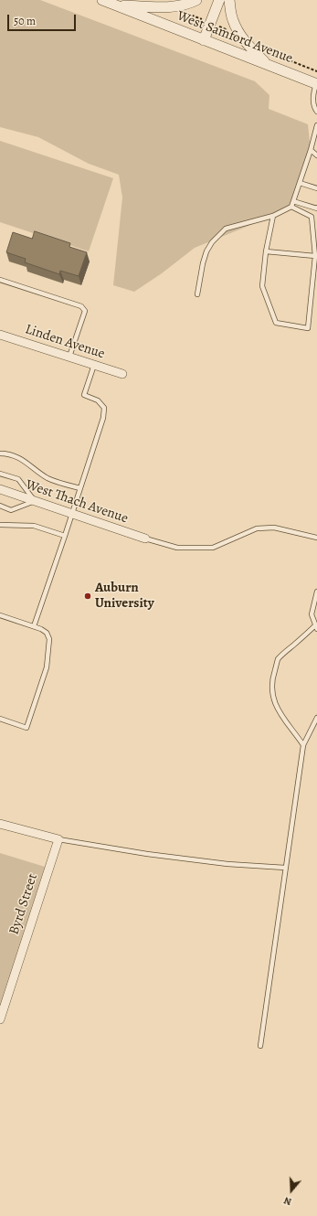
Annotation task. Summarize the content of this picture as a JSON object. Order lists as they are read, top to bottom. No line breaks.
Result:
{"streets":{"street":["West Samford Avenue","Linden Avenue","West Thach Avenue","Byrd Street"]},"places":["Auburn University"],"scale_bar":"50 m","north":"bottom"}
